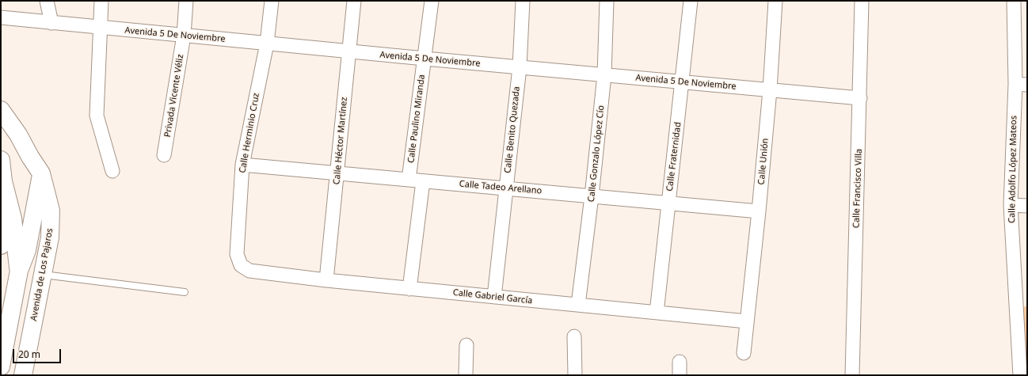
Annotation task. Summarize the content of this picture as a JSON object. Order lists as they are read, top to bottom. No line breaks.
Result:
{"streets":{"main road":["Avenida de Los Pajaros"],"street":["Avenida 5 De Noviembre","Privada Vicente Véliz","Calle Paulino Miranda","Calle Benito Quezada","Calle Herminio Cruz","Calle Héctor Martínez","Calle Gonzalo López Cío","Calle Fraternidad","Calle Unión","Calle Adolfo López Mateos","Calle Tadeo Arellano","Calle Francisco Villa","Calle Gabriel García"]},"crossings":[["Avenida 5 De Noviembre","Privada Vicente Véliz"],["Avenida 5 De Noviembre","Calle Paulino Miranda"],["Avenida 5 De Noviembre","Calle Benito Quezada"],["Avenida 5 De Noviembre","Calle Herminio Cruz"],["Avenida 5 De Noviembre","Calle Héctor Martínez"],["Avenida 5 De Noviembre","Calle Gonzalo López Cío"],["Avenida 5 De Noviembre","Calle Fraternidad"],["Avenida 5 De Noviembre","Calle Unión"],["Avenida 5 De Noviembre","Calle Francisco Villa"],["Calle Paulino Miranda","Calle Tadeo Arellano"],["Calle Benito Quezada","Calle Tadeo Arellano"],["Calle Benito Quezada","Calle Gabriel García"],["Calle Herminio Cruz","Calle Tadeo Arellano"],["Calle Herminio Cruz","Calle Gabriel García"],["Calle Héctor Martínez","Calle Tadeo Arellano"],["Calle Héctor Martínez","Calle Gabriel García"],["Calle Gonzalo López Cío","Calle Tadeo Arellano"],["Calle Gonzalo López Cío","Calle Gabriel García"],["Calle Fraternidad","Calle Tadeo Arellano"],["Calle Fraternidad","Calle Gabriel García"],["Calle Unión","Calle Tadeo Arellano"],["Calle Unión","Calle Gabriel García"]],"scale_bar":"20 m"}
